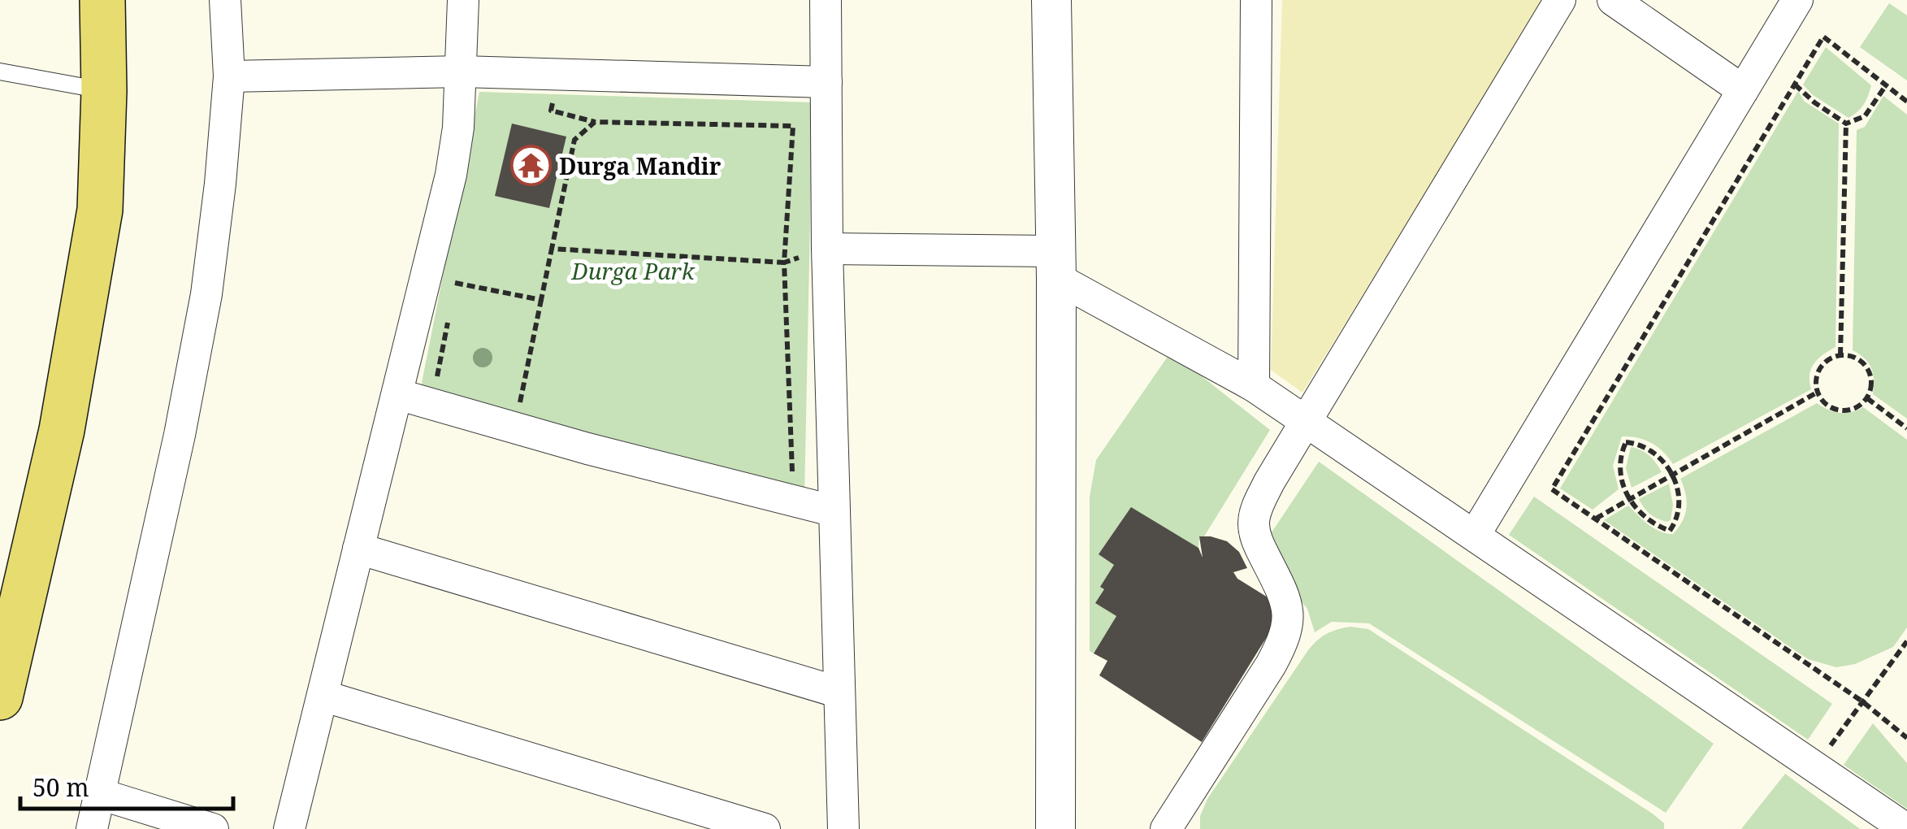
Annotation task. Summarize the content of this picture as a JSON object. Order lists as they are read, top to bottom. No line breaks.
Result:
{"parks":["Durga Park"],"places":{"temple":["Durga Mandir"]},"scale_bar":"50 m"}
